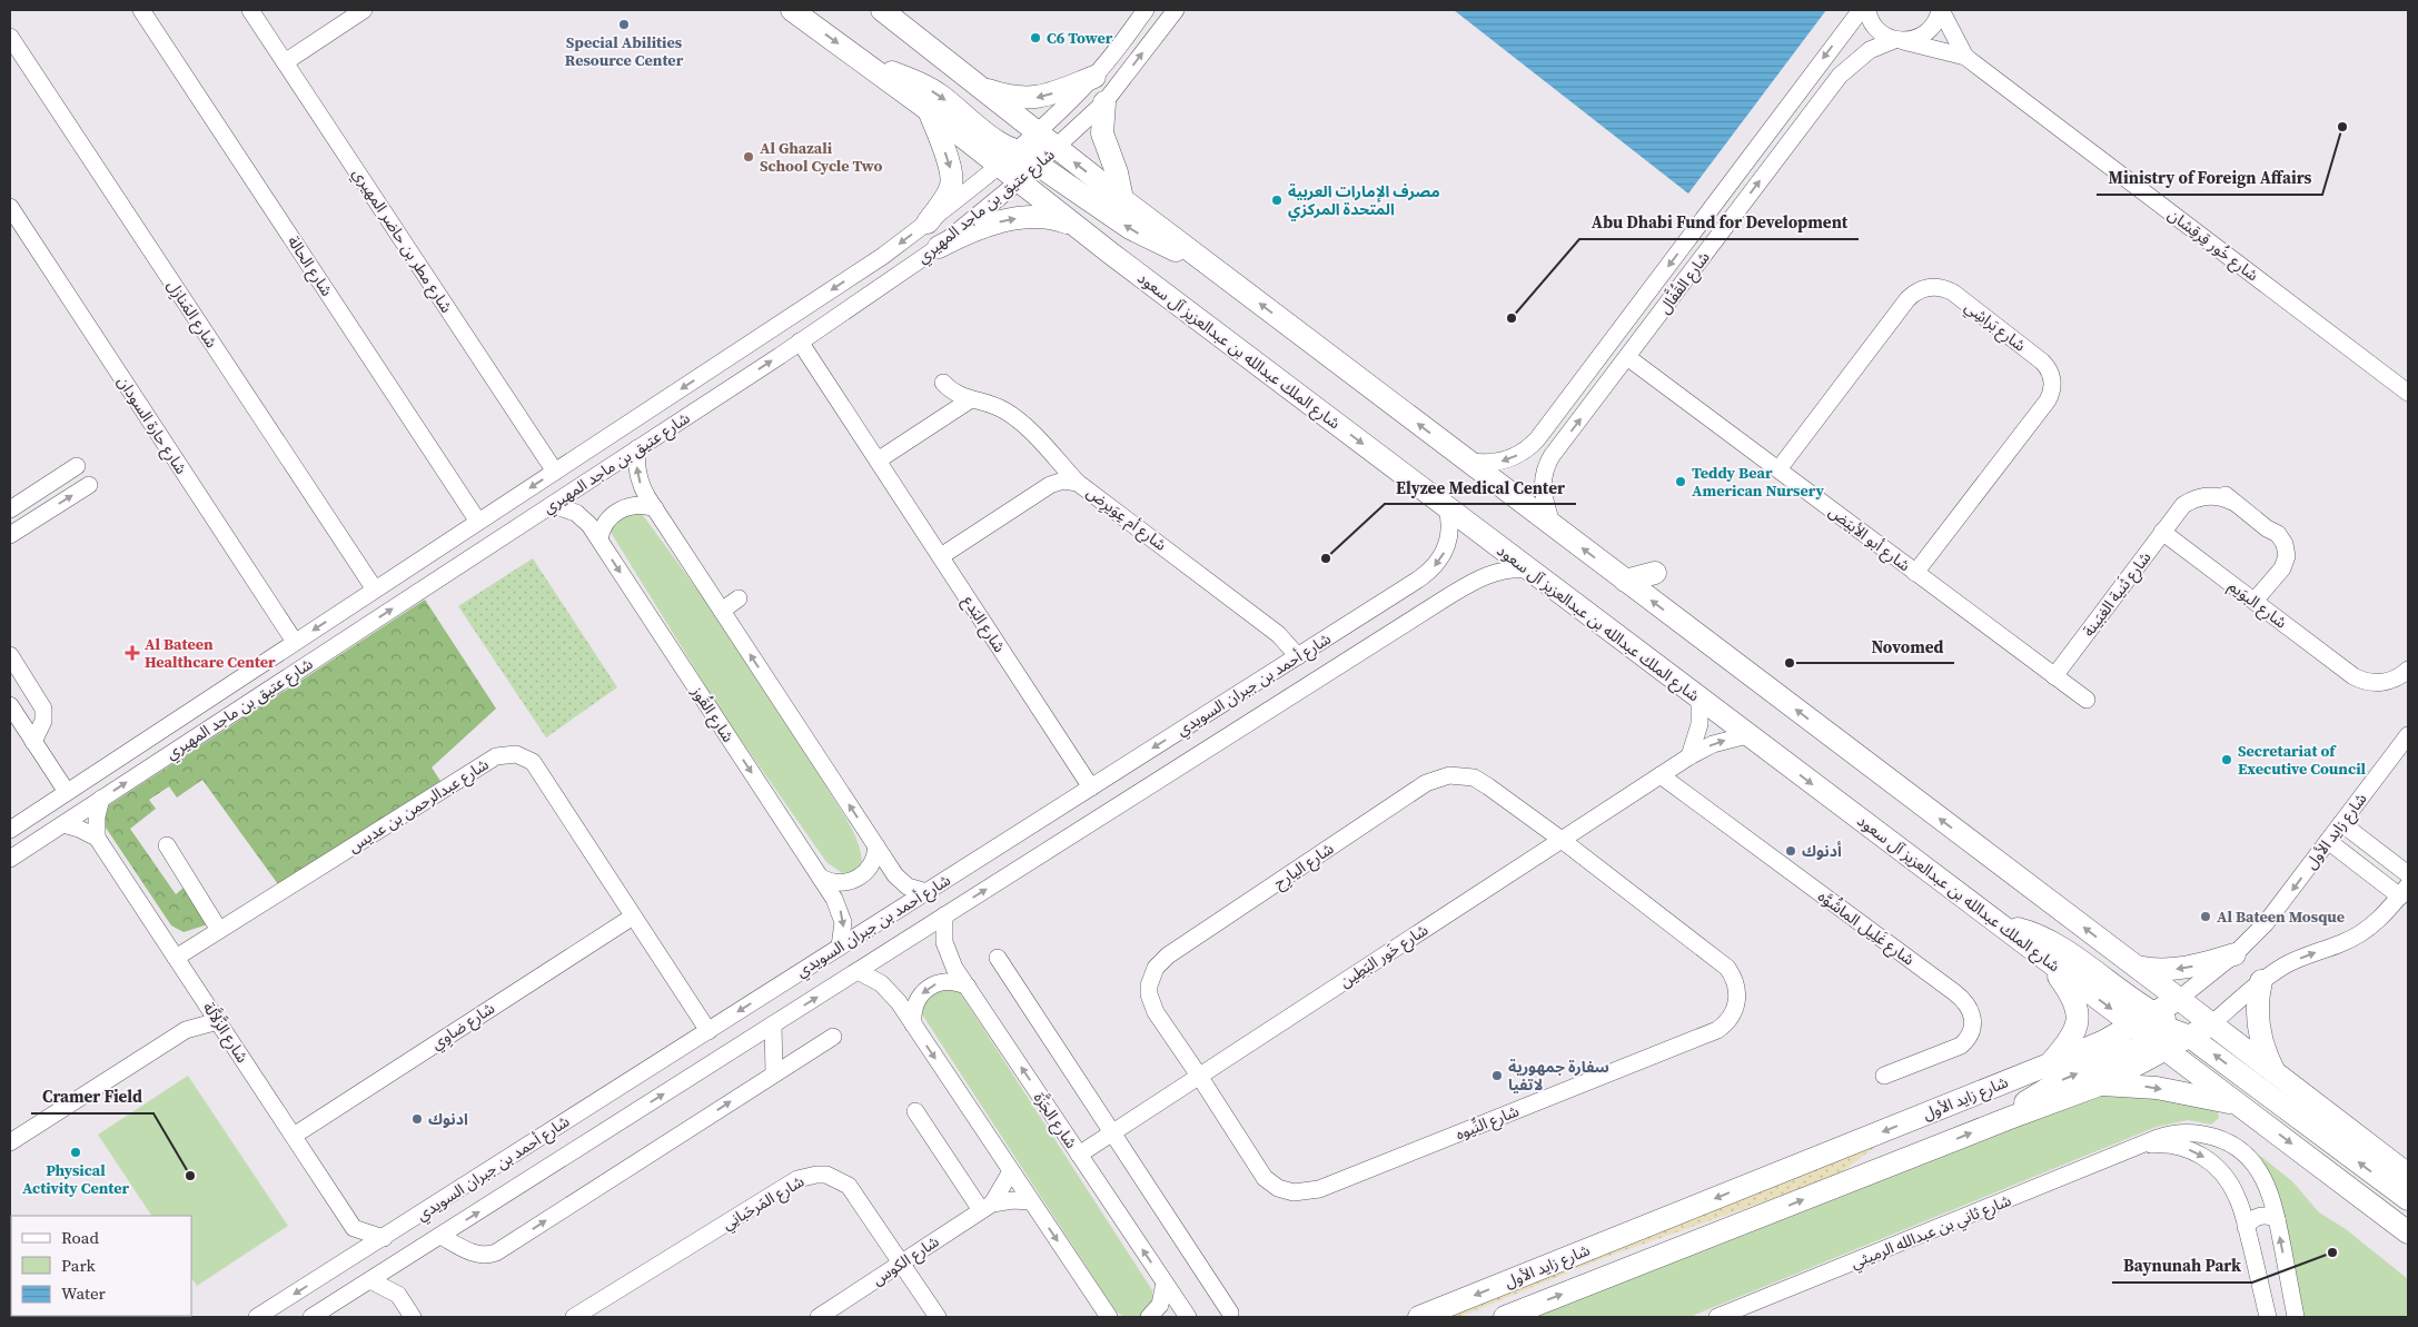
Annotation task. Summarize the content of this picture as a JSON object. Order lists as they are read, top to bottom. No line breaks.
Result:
{"streets":{"main road":["شارع الملك عبدالله بن عبدالعزيز آل سعود","شارع زايد الأول"],"street":["شارع عتيق بن ماجد المهيري","شارع مطر بن حاضر المهيري","شارع خُور قِرقِشان","شارع الحالة","شارع القُفَّال","شارع المَنازِل","شارع بَراشِي","شارع حارة السودان","شارع أم عِوَيرِض","شارع أبو الأبيَض","شارع ثَنية الغبَينة","شارع البوَيم","شارع البَدع","شارع أحمد بن جبران السويدي","شارع القُوز","شارع عبدالرحمن بن عديس","شارع اليارِح","شارع غَلِيل الماشُوَّه","شارع خَور البَطِين","شارع ضاوِي","شارع الزَّلاَّلة","شارع الجَزَّة","شارع النِّيوه","شارع المَرحَبانِي","شارع ثاني بن عبدالله الرميثي","شارع الكوس"]},"crossings":[["شارع عتيق بن ماجد المهيري","شارع مطر بن حاضر المهيري"],["شارع عتيق بن ماجد المهيري","شارع الحالة"],["شارع عتيق بن ماجد المهيري","شارع المَنازِل"],["شارع عتيق بن ماجد المهيري","شارع الملك عبدالله بن عبدالعزيز آل سعود"],["شارع عتيق بن ماجد المهيري","شارع حارة السودان"],["شارع عتيق بن ماجد المهيري","شارع البَدع"],["شارع عتيق بن ماجد المهيري","شارع القُوز"],["شارع خُور قِرقِشان","شارع القُفَّال"],["شارع القُفَّال","شارع أبو الأبيَض"],["شارع بَراشِي","شارع أبو الأبيَض"],["شارع الملك عبدالله بن عبدالعزيز آل سعود","شارع أحمد بن جبران السويدي"],["شارع الملك عبدالله بن عبدالعزيز آل سعود","شارع زايد الأول"],["شارع الملك عبدالله بن عبدالعزيز آل سعود","شارع خَور البَطِين"],["شارع أم عِوَيرِض","شارع البَدع"],["شارع أم عِوَيرِض","شارع أحمد بن جبران السويدي"],["شارع أبو الأبيَض","شارع ثَنية الغبَينة"],["شارع ثَنية الغبَينة","شارع البوَيم"],["شارع البَدع","شارع أحمد بن جبران السويدي"],["شارع أحمد بن جبران السويدي","شارع القُوز"],["شارع أحمد بن جبران السويدي","شارع عبدالرحمن بن عديس"],["شارع أحمد بن جبران السويدي","شارع الجَزَّة"],["شارع عبدالرحمن بن عديس","شارع ضاوِي"],["شارع عبدالرحمن بن عديس","شارع الزَّلاَّلة"],["شارع اليارِح","شارع خَور البَطِين"],["شارع اليارِح","شارع النِّيوه"],["شارع غَلِيل الماشُوَّه","شارع خَور البَطِين"],["شارع خَور البَطِين","شارع الجَزَّة"],["شارع خَور البَطِين","شارع النِّيوه"],["شارع ضاوِي","شارع الزَّلاَّلة"],["شارع المَرحَبانِي","شارع الكوس"]],"places":{"other":["Special Abilities Resource Center","C6 Tower","Ministry of Foreign Affairs","Al Ghazali School Cycle Two","مصرف الإمارات العربية المتحدة المركزي","Abu Dhabi Fund for Development","Teddy Bear American Nursery","Elyzee Medical Center","Novomed","Secretariat of Executive Council","أدنوك","Al Bateen Mosque","سفارة جمهورية لاتفيا","ادنوك","Physical Activity Center","Cramer Field","Baynunah Park"],"health":["Al Bateen Healthcare Center"]},"legend":["Road","Park","Water"]}
